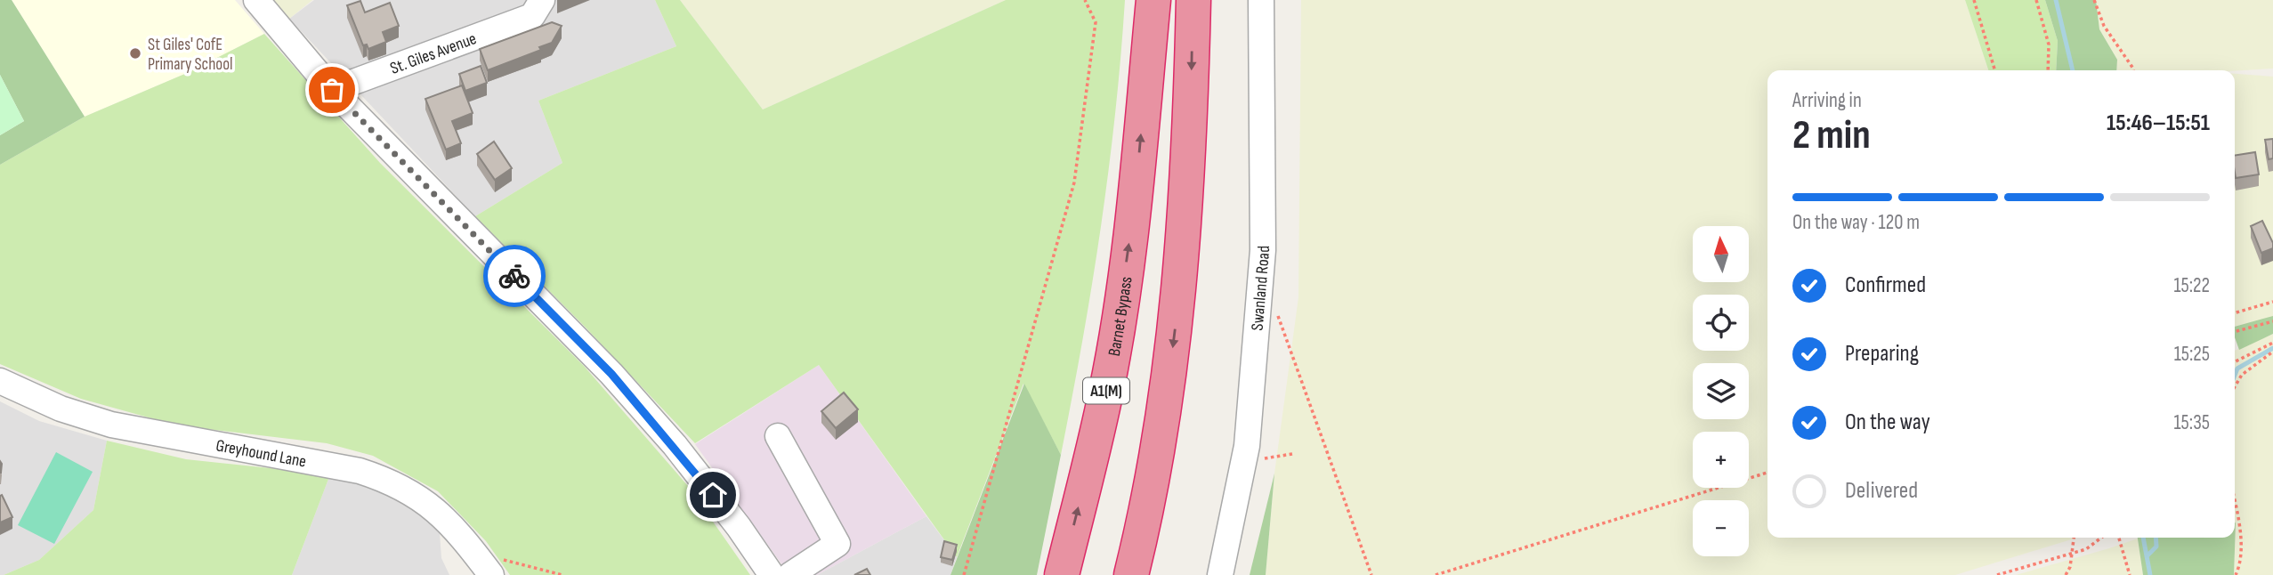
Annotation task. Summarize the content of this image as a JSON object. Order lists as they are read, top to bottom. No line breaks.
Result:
{"streets":{"highway":["Barnet Bypass","A1(M)"],"street":["St. Giles Avenue","Swanland Road","Greyhound Lane"]},"places":["St Giles' CofE Primary School"],"north":"top","page":{"heading":["2 min","Arriving in","15:46–15:51"],"bar":"On the way · 120 m","map_buttons":["+","−"],"list":[["Confirmed","15:22"],["Preparing","15:25"],["On the way","15:35"],"Delivered"]}}
